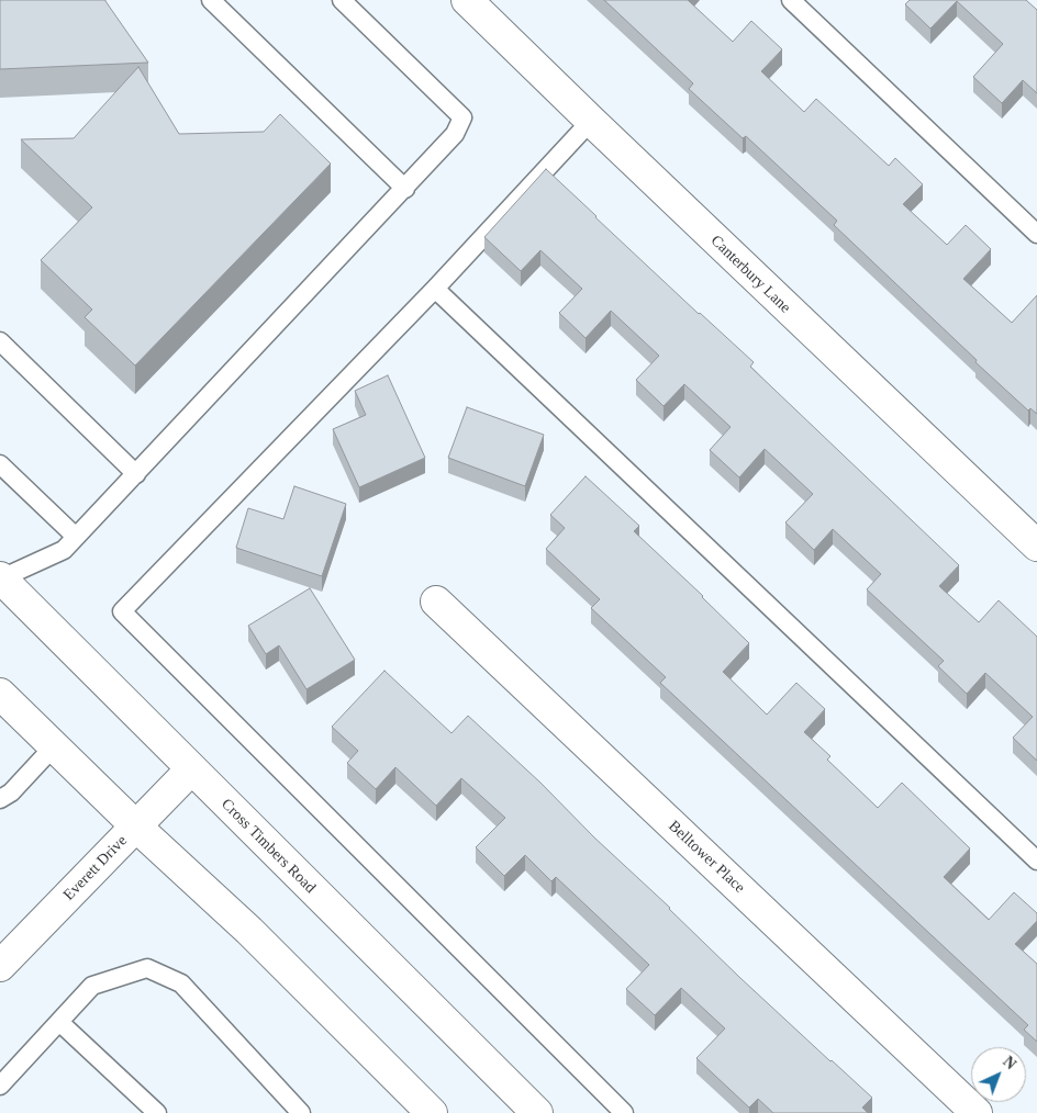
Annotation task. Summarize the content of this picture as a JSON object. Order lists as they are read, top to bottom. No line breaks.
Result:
{"streets":{"street":["Canterbury Lane","Cross Timbers Road","Belltower Place","Everett Drive"]},"crossings":[["Cross Timbers Road","Everett Drive"]],"north":"top right"}
